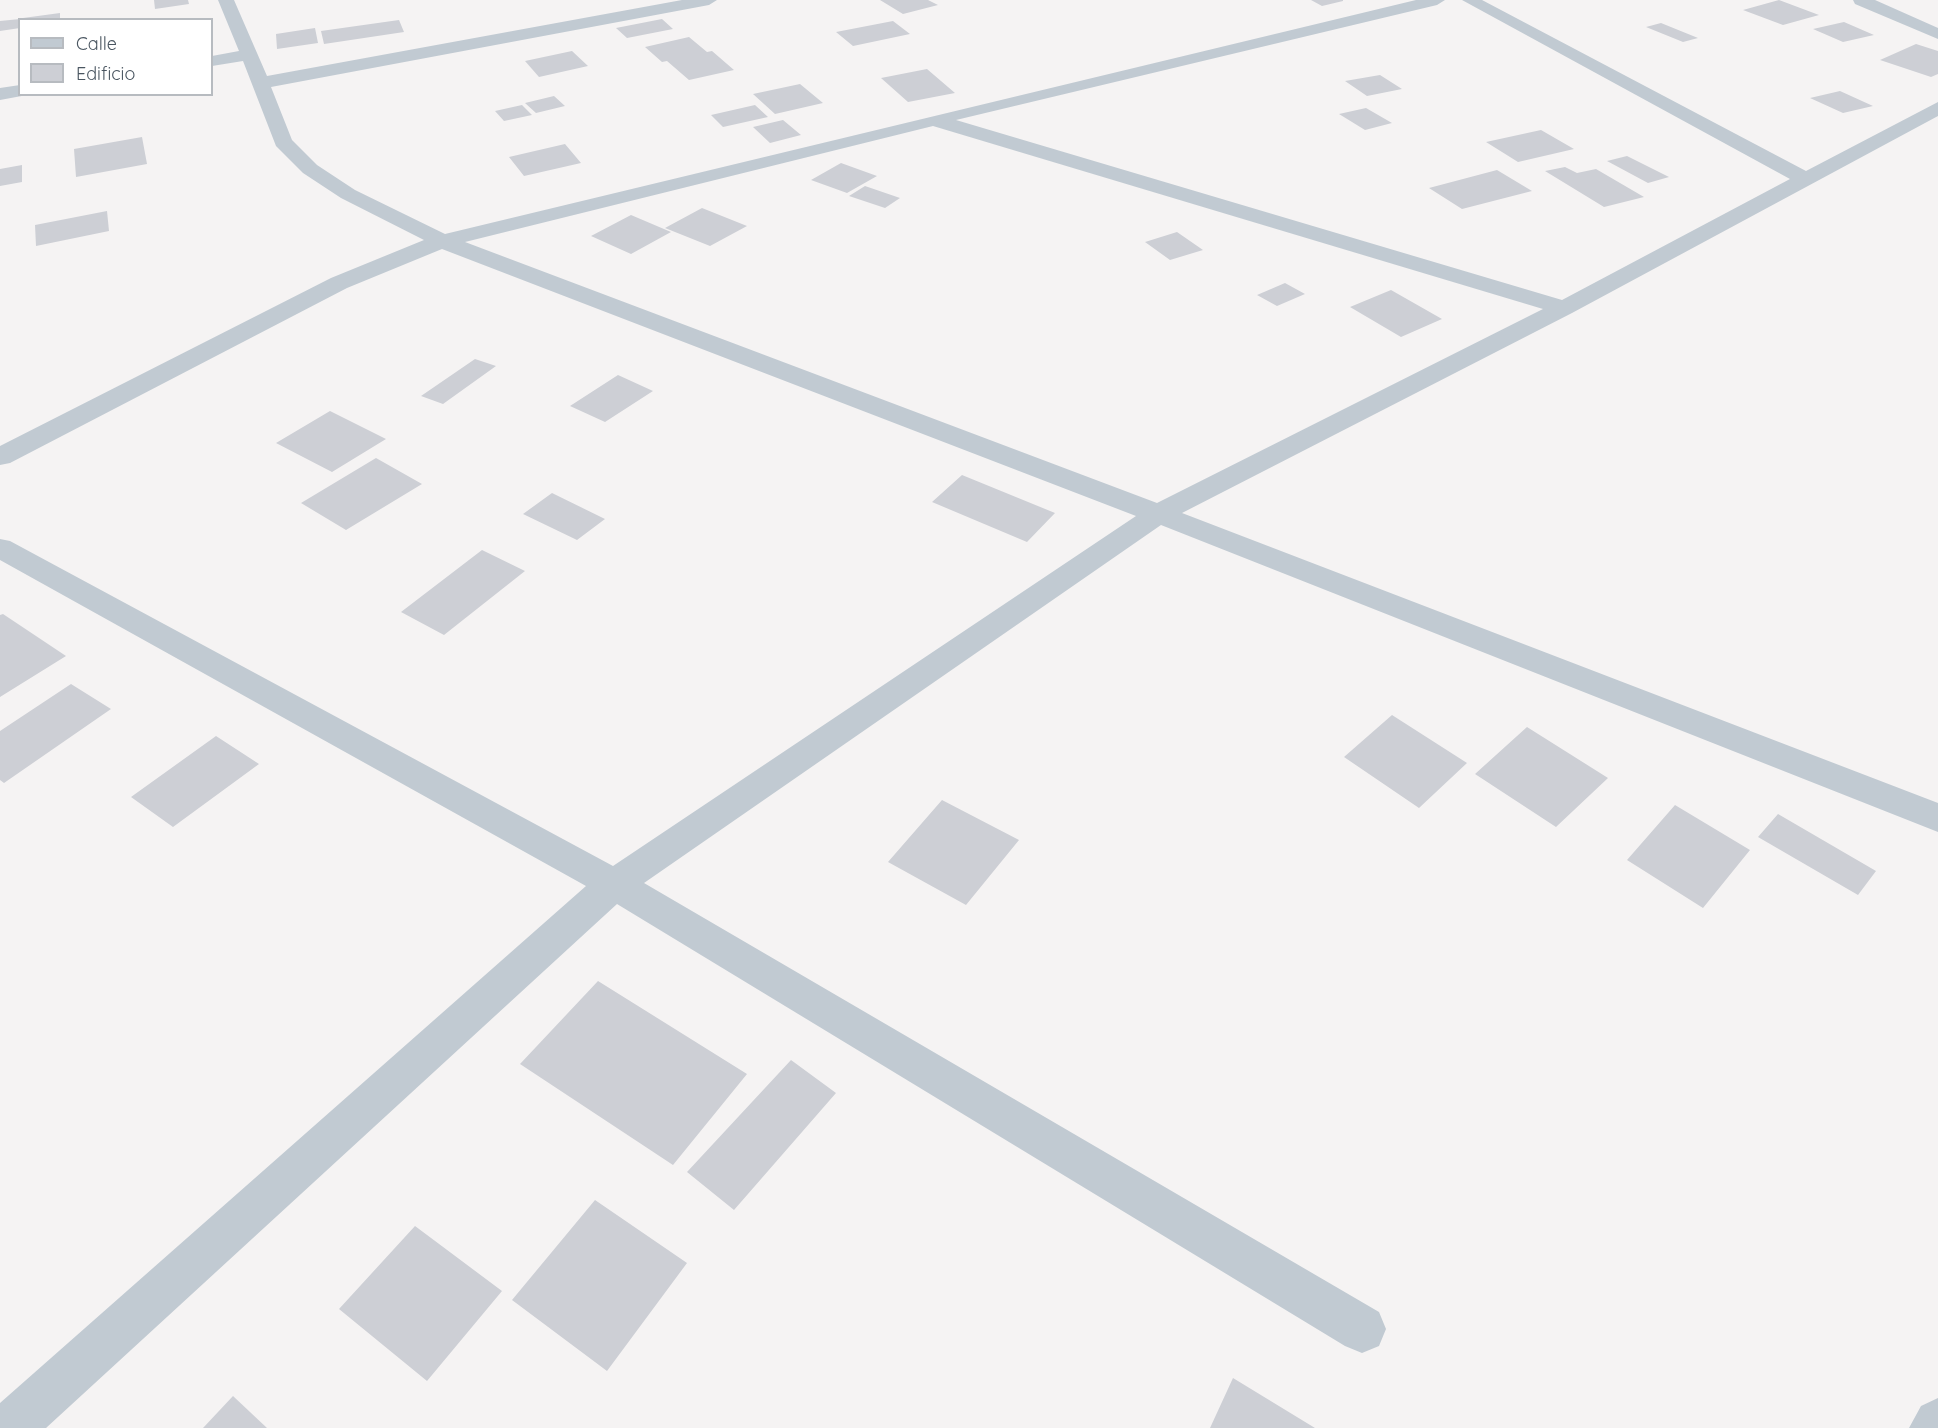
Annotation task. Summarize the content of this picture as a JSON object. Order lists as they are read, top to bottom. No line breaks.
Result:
{"legend":["Calle","Edificio"]}
